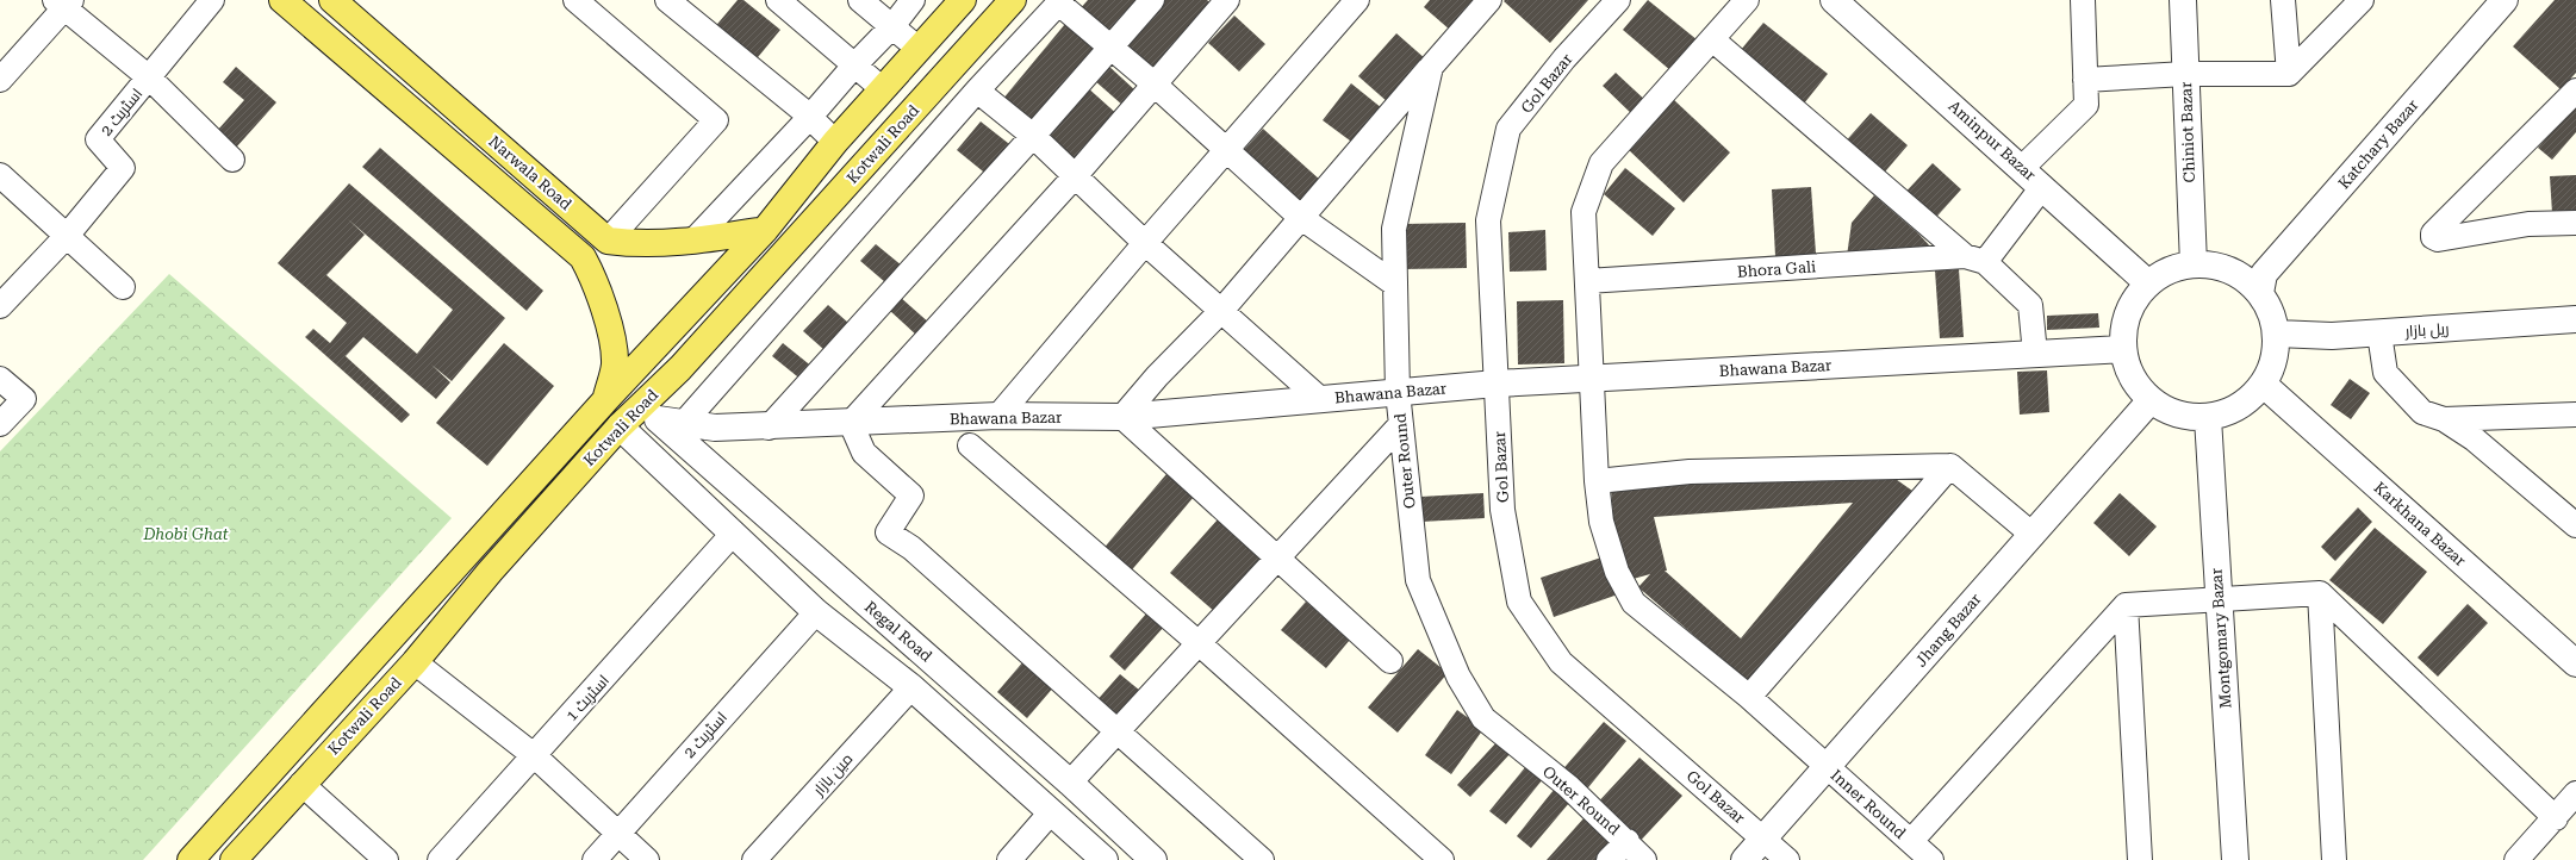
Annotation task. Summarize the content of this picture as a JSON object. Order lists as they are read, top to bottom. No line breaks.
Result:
{"streets":{"main road":["Kotwali Road","Narwala Road"],"street":["Gol Bazar","اسٹریٹ 2","Chiniot Bazar","Aminpur Bazar","Katchary Bazar","Bhora Gali","ریل بازار","Bhawana Bazar","Outer Round","Karkhana Bazar","Jhang Bazar","Regal Road","Montgomary Bazar","اسٹریٹ 1","مین بازار","Inner Round"]},"crossings":[["Gol Bazar","Bhawana Bazar"],["Gol Bazar","Jhang Bazar"],["Chiniot Bazar","Aminpur Bazar"],["Chiniot Bazar","Katchary Bazar"],["Chiniot Bazar","ریل بازار"],["Chiniot Bazar","Bhawana Bazar"],["Chiniot Bazar","Karkhana Bazar"],["Chiniot Bazar","Jhang Bazar"],["Chiniot Bazar","Montgomary Bazar"],["Aminpur Bazar","Katchary Bazar"],["Aminpur Bazar","ریل بازار"],["Aminpur Bazar","Bhawana Bazar"],["Aminpur Bazar","Karkhana Bazar"],["Aminpur Bazar","Jhang Bazar"],["Aminpur Bazar","Montgomary Bazar"],["Kotwali Road","Bhawana Bazar"],["Kotwali Road","Regal Road"],["Katchary Bazar","ریل بازار"],["Katchary Bazar","Bhawana Bazar"],["Katchary Bazar","Karkhana Bazar"],["Katchary Bazar","Jhang Bazar"],["Katchary Bazar","Montgomary Bazar"],["Bhora Gali","Inner Round"],["ریل بازار","Bhawana Bazar"],["ریل بازار","Karkhana Bazar"],["ریل بازار","Jhang Bazar"],["ریل بازار","Montgomary Bazar"],["Bhawana Bazar","Outer Round"],["Bhawana Bazar","Karkhana Bazar"],["Bhawana Bazar","Jhang Bazar"],["Bhawana Bazar","Regal Road"],["Bhawana Bazar","Montgomary Bazar"],["Bhawana Bazar","Inner Round"],["Karkhana Bazar","Jhang Bazar"],["Karkhana Bazar","Montgomary Bazar"],["Jhang Bazar","Montgomary Bazar"],["Jhang Bazar","Inner Round"]],"parks":["Dhobi Ghat"]}
